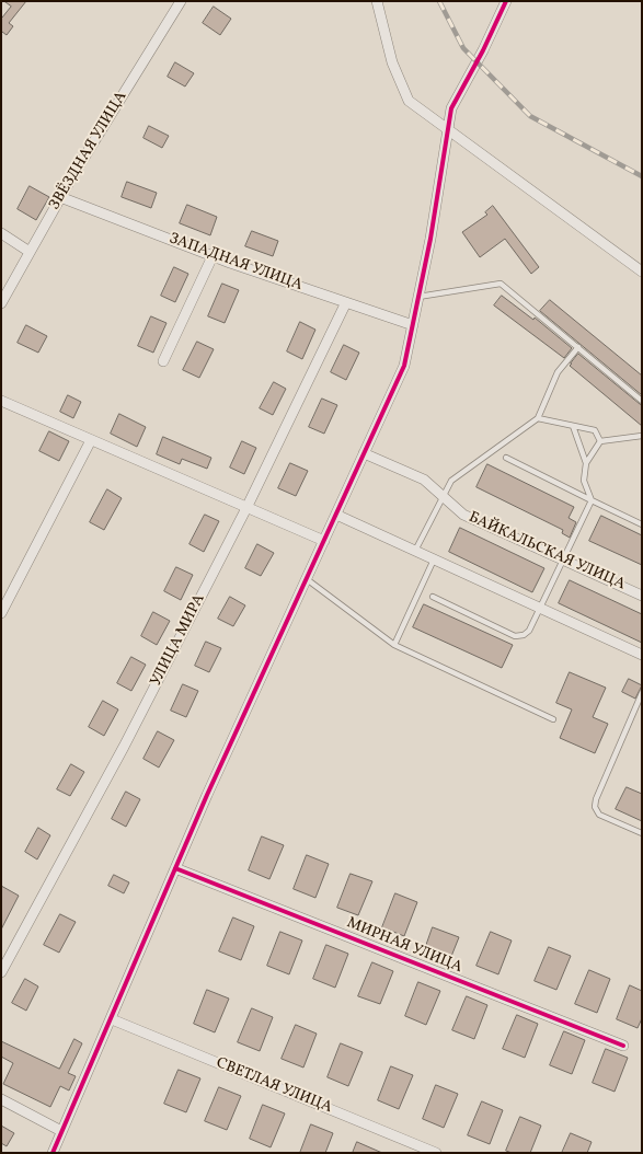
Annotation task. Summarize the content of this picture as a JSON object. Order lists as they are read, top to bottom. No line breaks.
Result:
{"streets":{"street":["ЗВЁЗДНАЯ УЛИЦА","ЗАПАДНАЯ УЛИЦА","БАЙКАЛЬСКАЯ УЛИЦА","УЛИЦА МИРА","МИРНАЯ УЛИЦА","СВЕТЛАЯ УЛИЦА"]},"crossings":[["ЗВЁЗДНАЯ УЛИЦА","ЗАПАДНАЯ УЛИЦА"],["ЗАПАДНАЯ УЛИЦА","УЛИЦА МИРА"]]}
